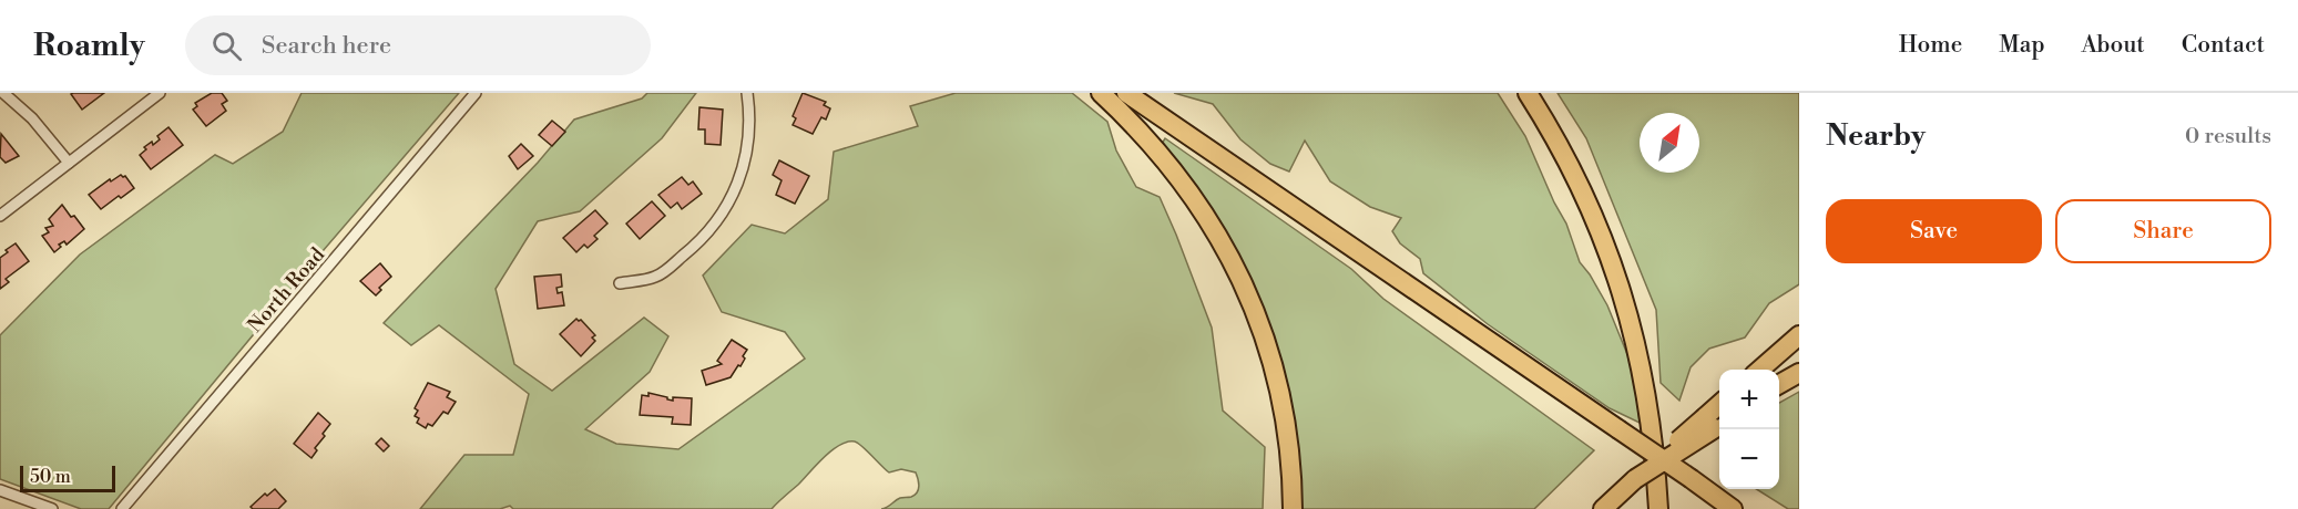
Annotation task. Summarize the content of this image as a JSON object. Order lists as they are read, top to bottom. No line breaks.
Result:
{"streets":{"street":["North Road"]},"scale_bar":"50 m","north":"top right","page":{"header":"Roamly","search":"Search here","nav":["Home","Map","About","Contact"],"heading":["Nearby","0 results"],"buttons":["Save","Share"],"map_buttons":["+","−"],"scale":"50 m"}}
